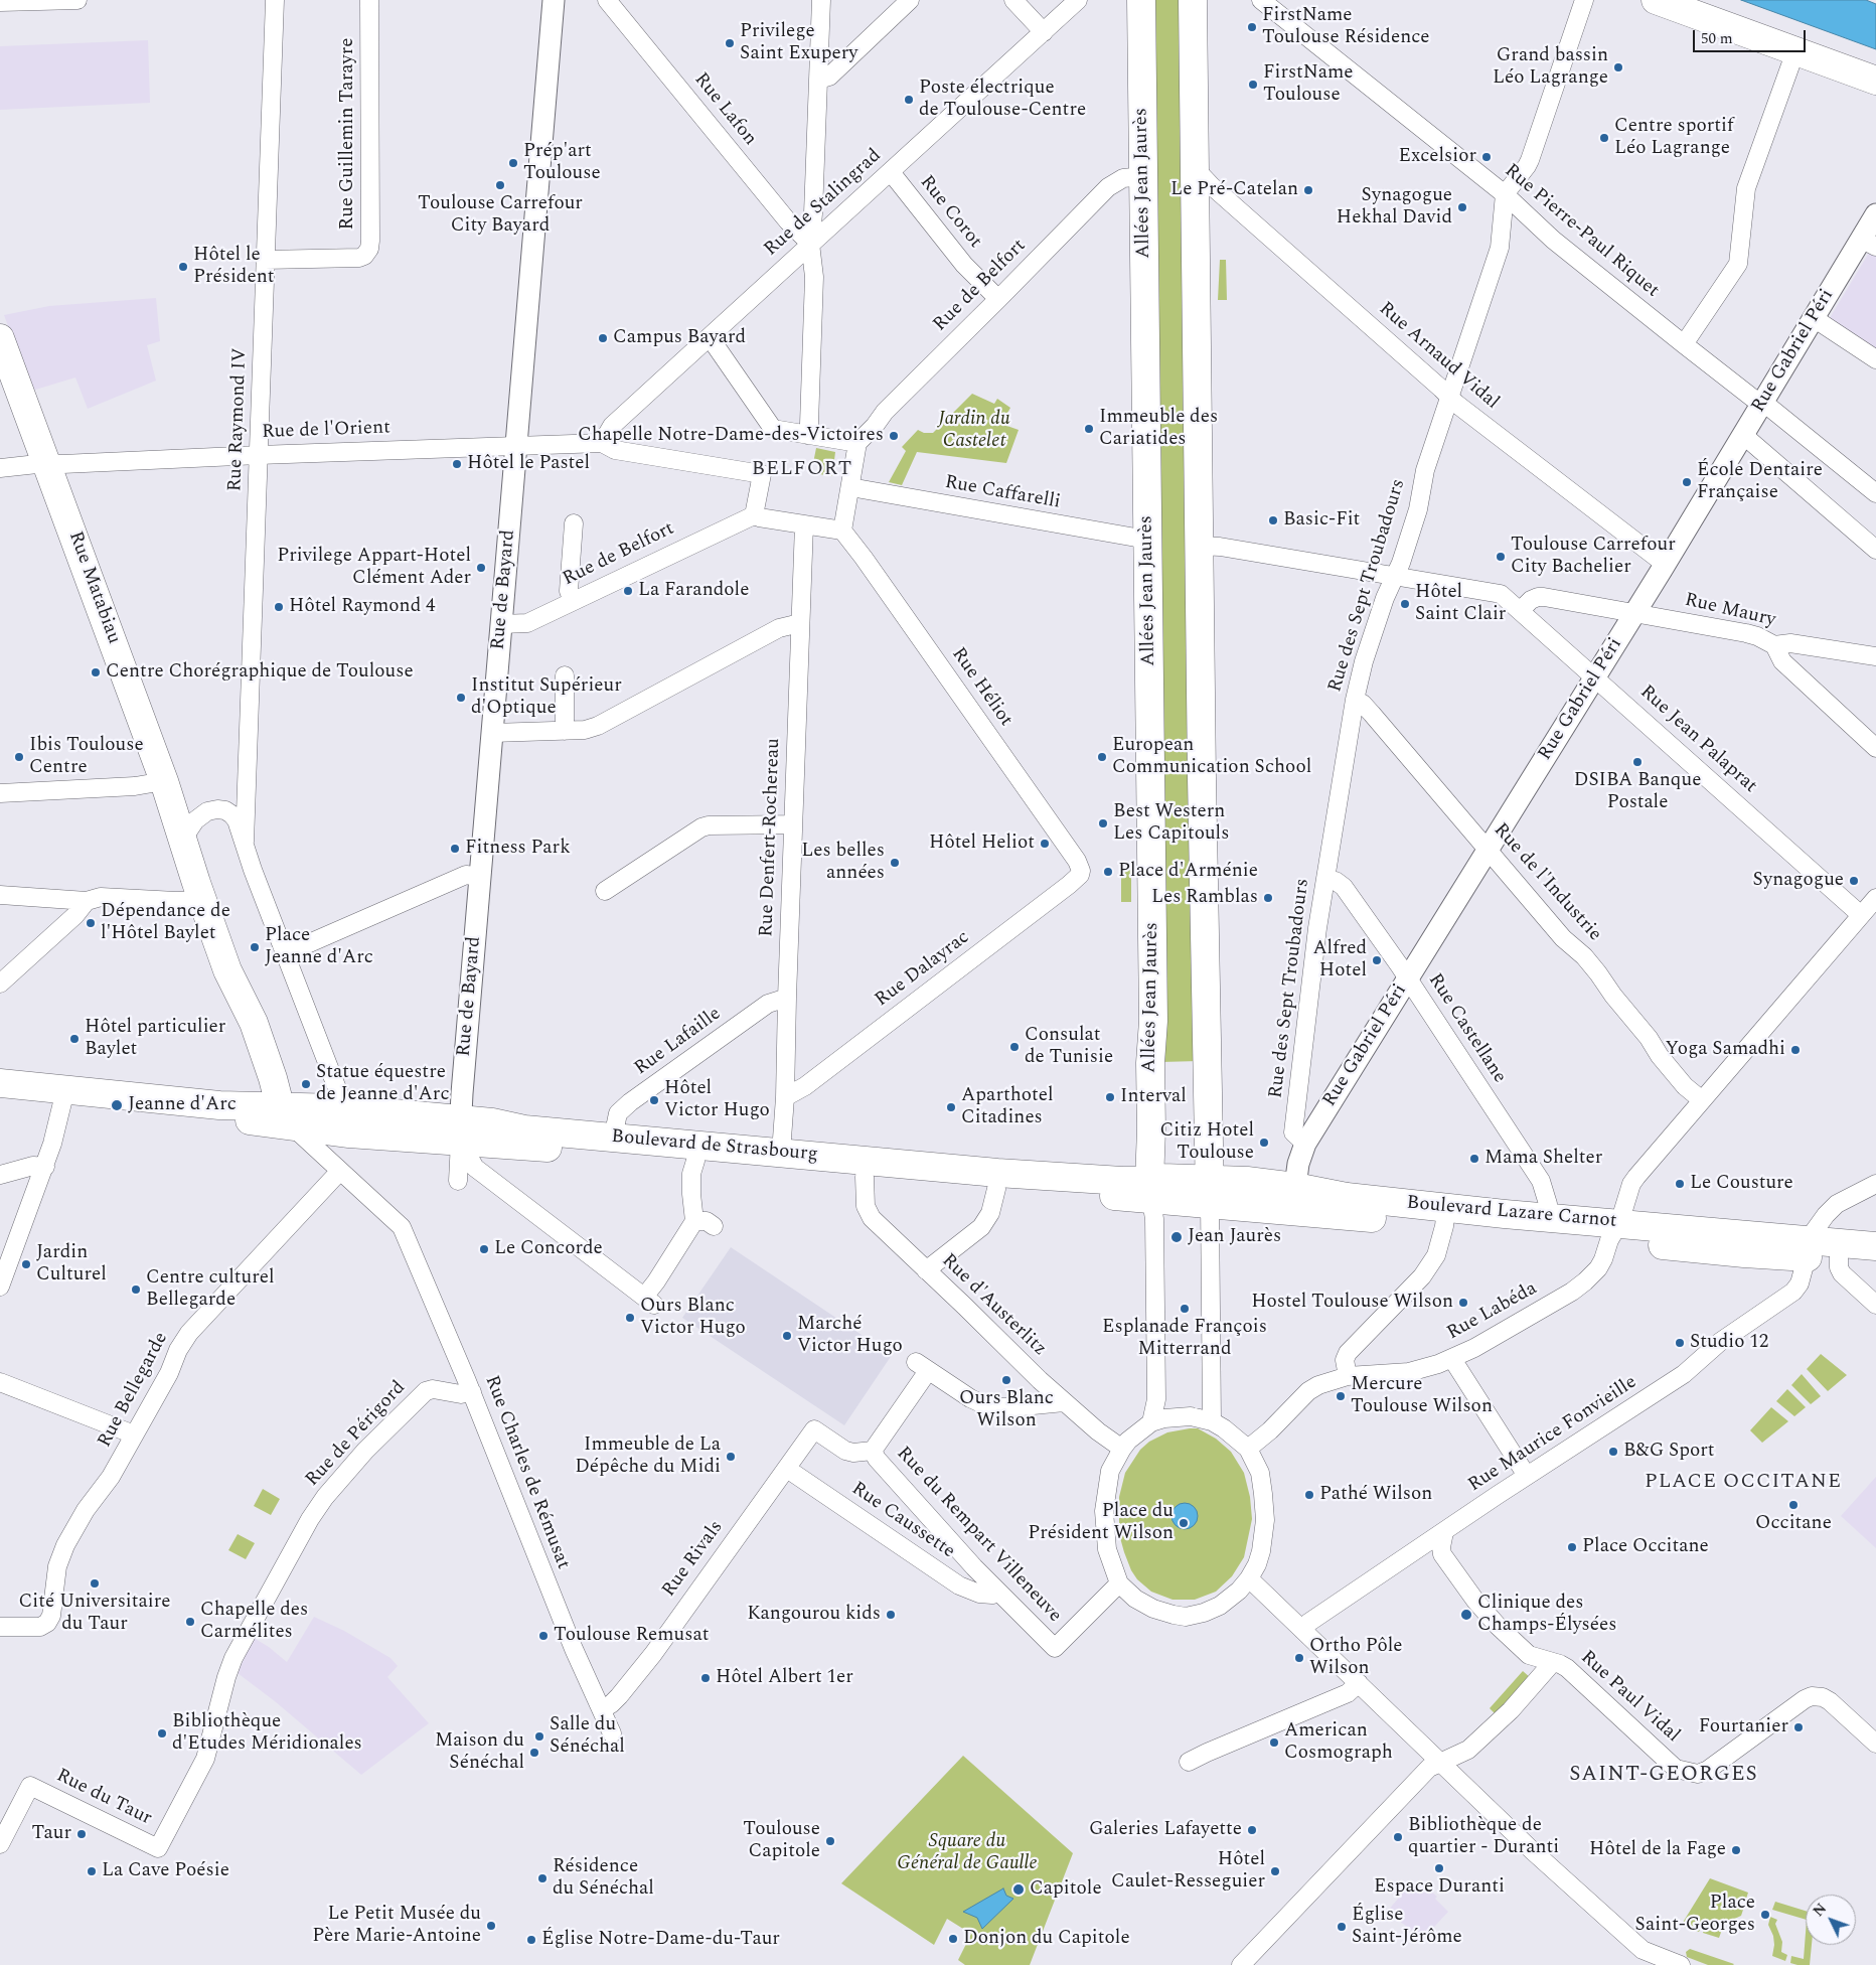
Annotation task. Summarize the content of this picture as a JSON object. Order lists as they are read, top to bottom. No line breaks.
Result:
{"streets":{"main road":["Allées Jean Jaurès","Rue Matabiau","Boulevard de Strasbourg","Boulevard Lazare Carnot"],"street":["Rue Lafon","Rue Guillemin Tarayre","Rue de Stalingrad","Rue Corot","Rue Pierre-Paul Riquet","Rue de Belfort","Rue Gabriel Péri","Rue Arnaud Vidal","Rue Raymond IV","Rue de l'Orient","Rue Caffarelli","Rue des Sept Troubadours","Rue de Bayard","Rue Maury","Rue Héliot","Rue Jean Palaprat","Rue Denfert-Rochereau","Rue de l'Industrie","Rue Dalayrac","Rue Castellane","Rue Lafaille","Rue d'Austerlitz","Rue Labéda","Rue Bellegarde","Rue de Périgord","Rue Maurice Fonvieille","Rue Charles de Rémusat","Rue Caussette","Rue du Rempart Villeneuve","Rue Rivals","Rue Paul Vidal","Rue du Taur"]},"crossings":[["Rue Lafon","Rue de Stalingrad"],["Rue Guillemin Tarayre","Rue Raymond IV"],["Allées Jean Jaurès","Rue de Belfort"],["Allées Jean Jaurès","Rue Caffarelli"],["Allées Jean Jaurès","Boulevard de Strasbourg"],["Allées Jean Jaurès","Boulevard Lazare Carnot"],["Rue de Stalingrad","Rue Corot"],["Rue Corot","Rue de Belfort"],["Rue Pierre-Paul Riquet","Rue Gabriel Péri"],["Rue Pierre-Paul Riquet","Rue des Sept Troubadours"],["Rue de Belfort","Rue de Bayard"],["Rue Gabriel Péri","Rue Arnaud Vidal"],["Rue Gabriel Péri","Rue des Sept Troubadours"],["Rue Gabriel Péri","Rue Maury"],["Rue Gabriel Péri","Rue Jean Palaprat"],["Rue Gabriel Péri","Rue de l'Industrie"],["Rue Gabriel Péri","Rue Castellane"],["Rue Gabriel Péri","Boulevard Lazare Carnot"],["Rue Arnaud Vidal","Rue des Sept Troubadours"],["Rue Raymond IV","Rue de l'Orient"],["Rue de l'Orient","Rue Matabiau"],["Rue de l'Orient","Rue de Bayard"],["Rue des Sept Troubadours","Rue Jean Palaprat"],["Rue des Sept Troubadours","Rue de l'Industrie"],["Rue des Sept Troubadours","Rue Castellane"],["Rue de Bayard","Boulevard de Strasbourg"],["Rue Maury","Rue Jean Palaprat"],["Rue Héliot","Rue Dalayrac"],["Rue Jean Palaprat","Rue Labéda"],["Rue Denfert-Rochereau","Rue Dalayrac"],["Rue Denfert-Rochereau","Rue Lafaille"],["Rue Denfert-Rochereau","Boulevard de Strasbourg"],["Rue de l'Industrie","Rue Labéda"],["Rue Castellane","Boulevard Lazare Carnot"],["Rue Lafaille","Boulevard de Strasbourg"],["Boulevard de Strasbourg","Boulevard Lazare Carnot"],["Boulevard de Strasbourg","Rue d'Austerlitz"],["Boulevard Lazare Carnot","Rue Labéda"],["Boulevard Lazare Carnot","Rue Maurice Fonvieille"],["Rue Bellegarde","Rue Charles de Rémusat"],["Rue de Périgord","Rue Charles de Rémusat"],["Rue de Périgord","Rue du Taur"],["Rue Maurice Fonvieille","Rue Paul Vidal"],["Rue Charles de Rémusat","Rue Rivals"],["Rue Caussette","Rue du Rempart Villeneuve"],["Rue Caussette","Rue Rivals"],["Rue du Rempart Villeneuve","Rue Rivals"]],"districts":["BELFORT","PLACE OCCITANE","SAINT-GEORGES"],"parks":["Jardin du Castelet","Square du Général de Gaulle"],"places":["FirstName Toulouse Résidence","Privilege Saint Exupery","Grand bassin Léo Lagrange","FirstName Toulouse","Poste électrique de Toulouse-Centre","Centre sportif Léo Lagrange","Excelsior","Prép'art Toulouse","Toulouse Carrefour City Bayard","Le Pré-Catelan","Synagogue Hekhal David","Hôtel le Président","Campus Bayard","Immeuble des Cariatides","Chapelle Notre-Dame-des-Victoires","Hôtel le Pastel","École Dentaire Française","Basic-Fit","Toulouse Carrefour City Bachelier","Privilege Appart-Hotel Clément Ader","La Farandole","Hôtel Saint Clair","Hôtel Raymond 4","Centre Chorégraphique de Toulouse","Institut Supérieur d'Optique","Ibis Toulouse Centre","European Communication School","DSIBA Banque Postale","Best Western Les Capitouls","Hôtel Heliot","Fitness Park","Les belles années","Place d'Arménie","Synagogue","Les Ramblas","Dépendance de l'Hôtel Baylet","Place Jeanne d'Arc","Alfred Hotel","Hôtel particulier Baylet","Consulat de Tunisie","Yoga Samadhi","Statue équestre de Jeanne d'Arc","Interval","Hôtel Victor Hugo","Jeanne d'Arc","Aparthotel Citadines","Citiz Hotel Toulouse","Mama Shelter","Le Cousture","Jean Jaurès","Le Concorde","Jardin Culturel","Centre culturel Bellegarde","Hostel Toulouse Wilson","Esplanade François Mitterrand","Ours Blanc Victor Hugo","Marché Victor Hugo","Studio 12","Ours Blanc Wilson","Mercure Toulouse Wilson","B&G Sport","Immeuble de La Dépêche du Midi","Pathé Wilson","Occitane","Place du Président Wilson","Place Occitane","Cité Universitaire du Taur","Kangourou kids","Clinique des Champs-Élysées","Chapelle des Carmélites","Toulouse Remusat","Ortho Pôle Wilson","Hôtel Albert 1er","Fourtanier","Bibliothèque d'Etudes Méridionales","Salle du Sénéchal","American Cosmograph","Maison du Sénéchal","Galeries Lafayette","Taur","Bibliothèque de quartier - Duranti","Toulouse Capitole","Hôtel de la Fage","Espace Duranti","La Cave Poésie","Hôtel Caulet-Resseguier","Résidence du Sénéchal","Capitole","Place Saint-Georges","Le Petit Musée du Père Marie-Antoine","Église Saint-Jérôme","Donjon du Capitole","Église Notre-Dame-du-Taur"],"scale_bar":"50 m","north":"top left"}
